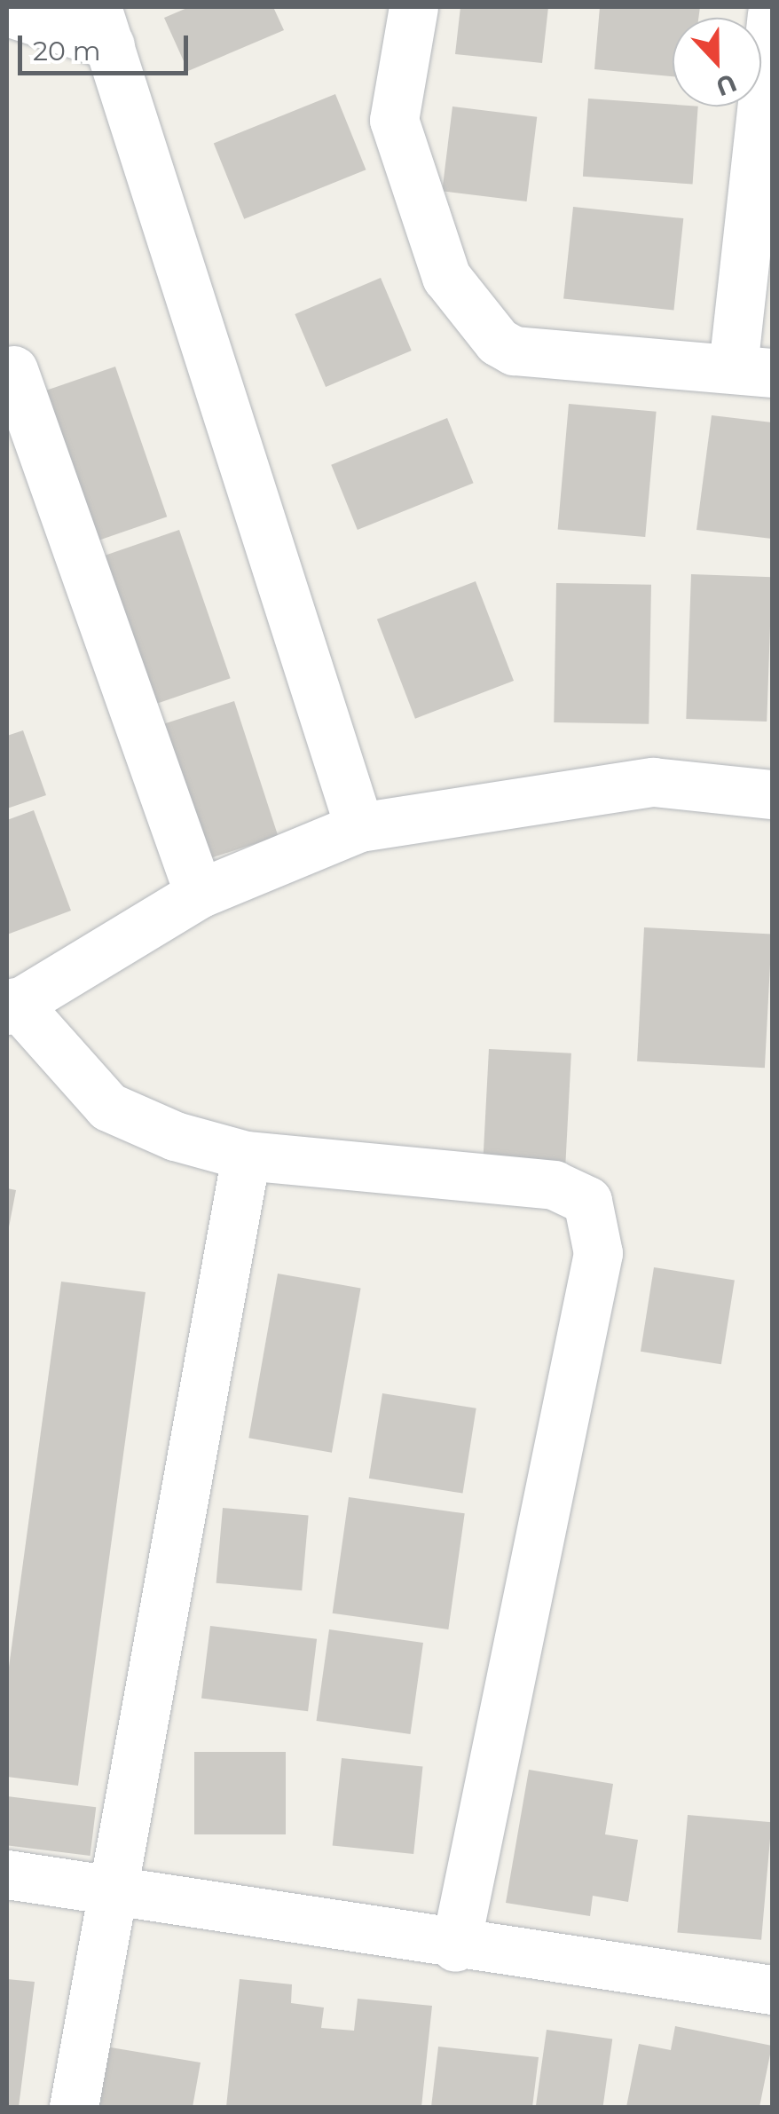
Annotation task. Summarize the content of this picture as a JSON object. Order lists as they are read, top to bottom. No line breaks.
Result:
{"scale_bar":"20 m","north":"bottom"}
